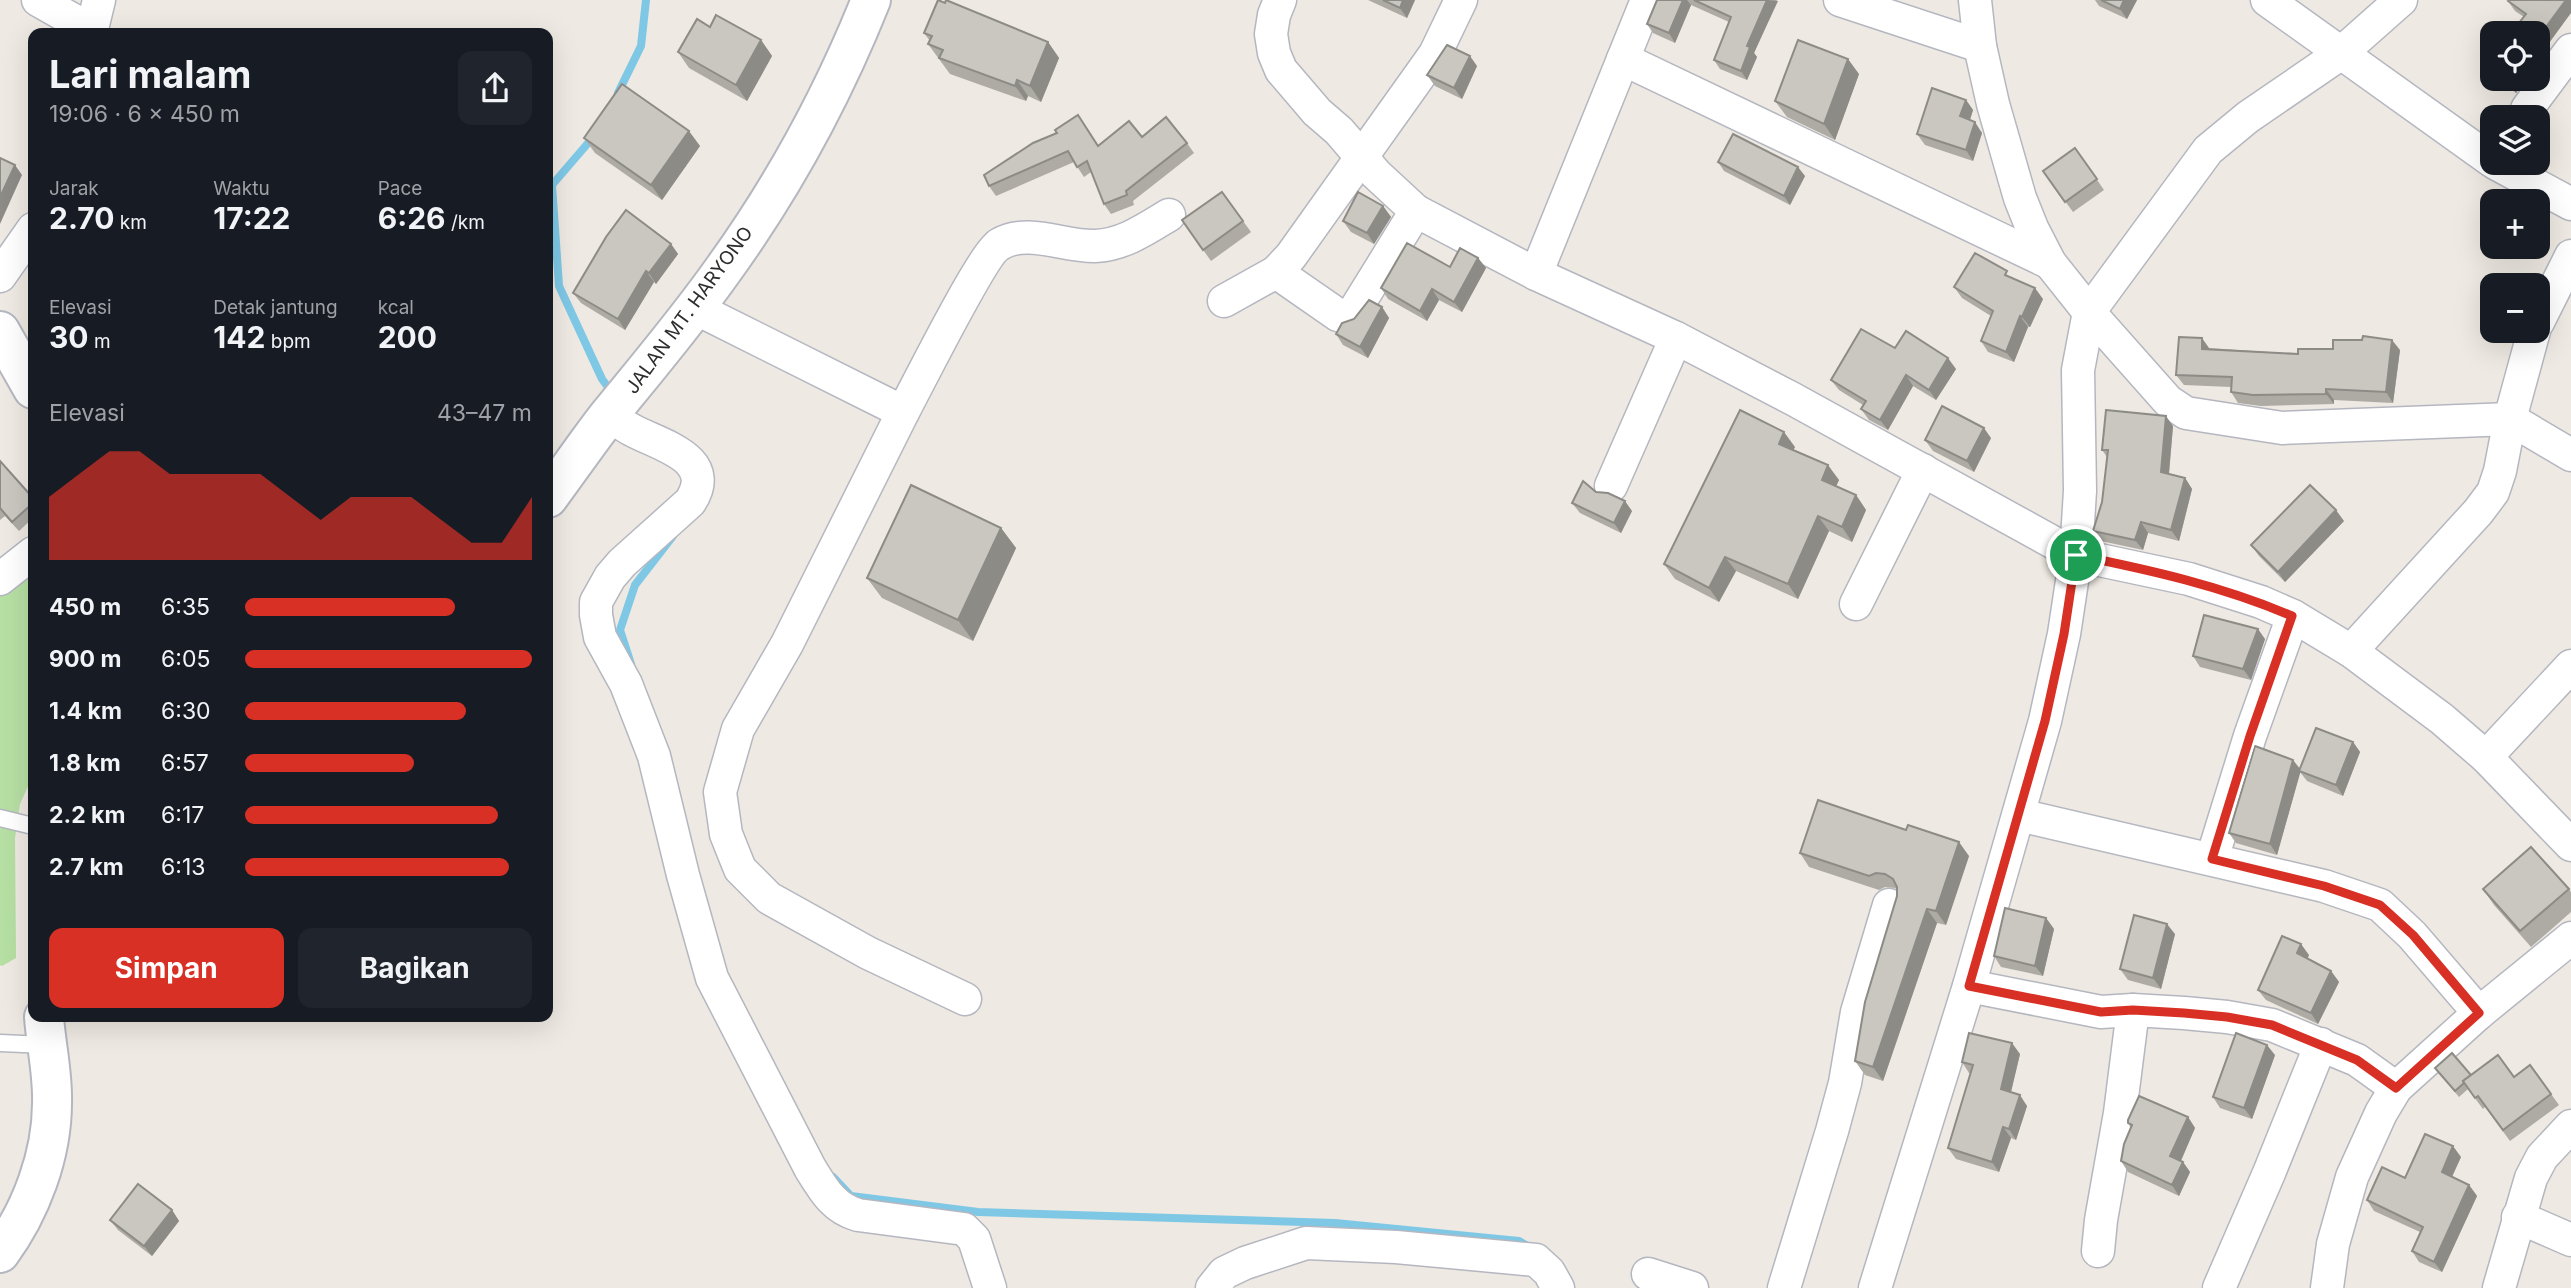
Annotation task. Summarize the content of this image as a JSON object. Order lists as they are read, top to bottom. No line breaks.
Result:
{"streets":{"street":["JALAN MT. HARYONO"]},"page":{"map_buttons":["+","−"],"heading":["Lari malam","19:06 · 6 × 450 m"],"stats":[["Jarak","2.70 km"],["Waktu","17:22"],["Pace","6:26 /km"],["Elevasi","30 m"],["Detak jantung","142 bpm"],["kcal","200"]],"chart":["Elevasi","43–47 m"],"list":[{"name":"450 m","note":"6:35"},{"name":"900 m","note":"6:05"},{"name":"1.4 km","note":"6:30"},{"name":"1.8 km","note":"6:57"},{"name":"2.2 km","note":"6:17"},{"name":"2.7 km","note":"6:13"}],"buttons":["Simpan","Bagikan"]}}
